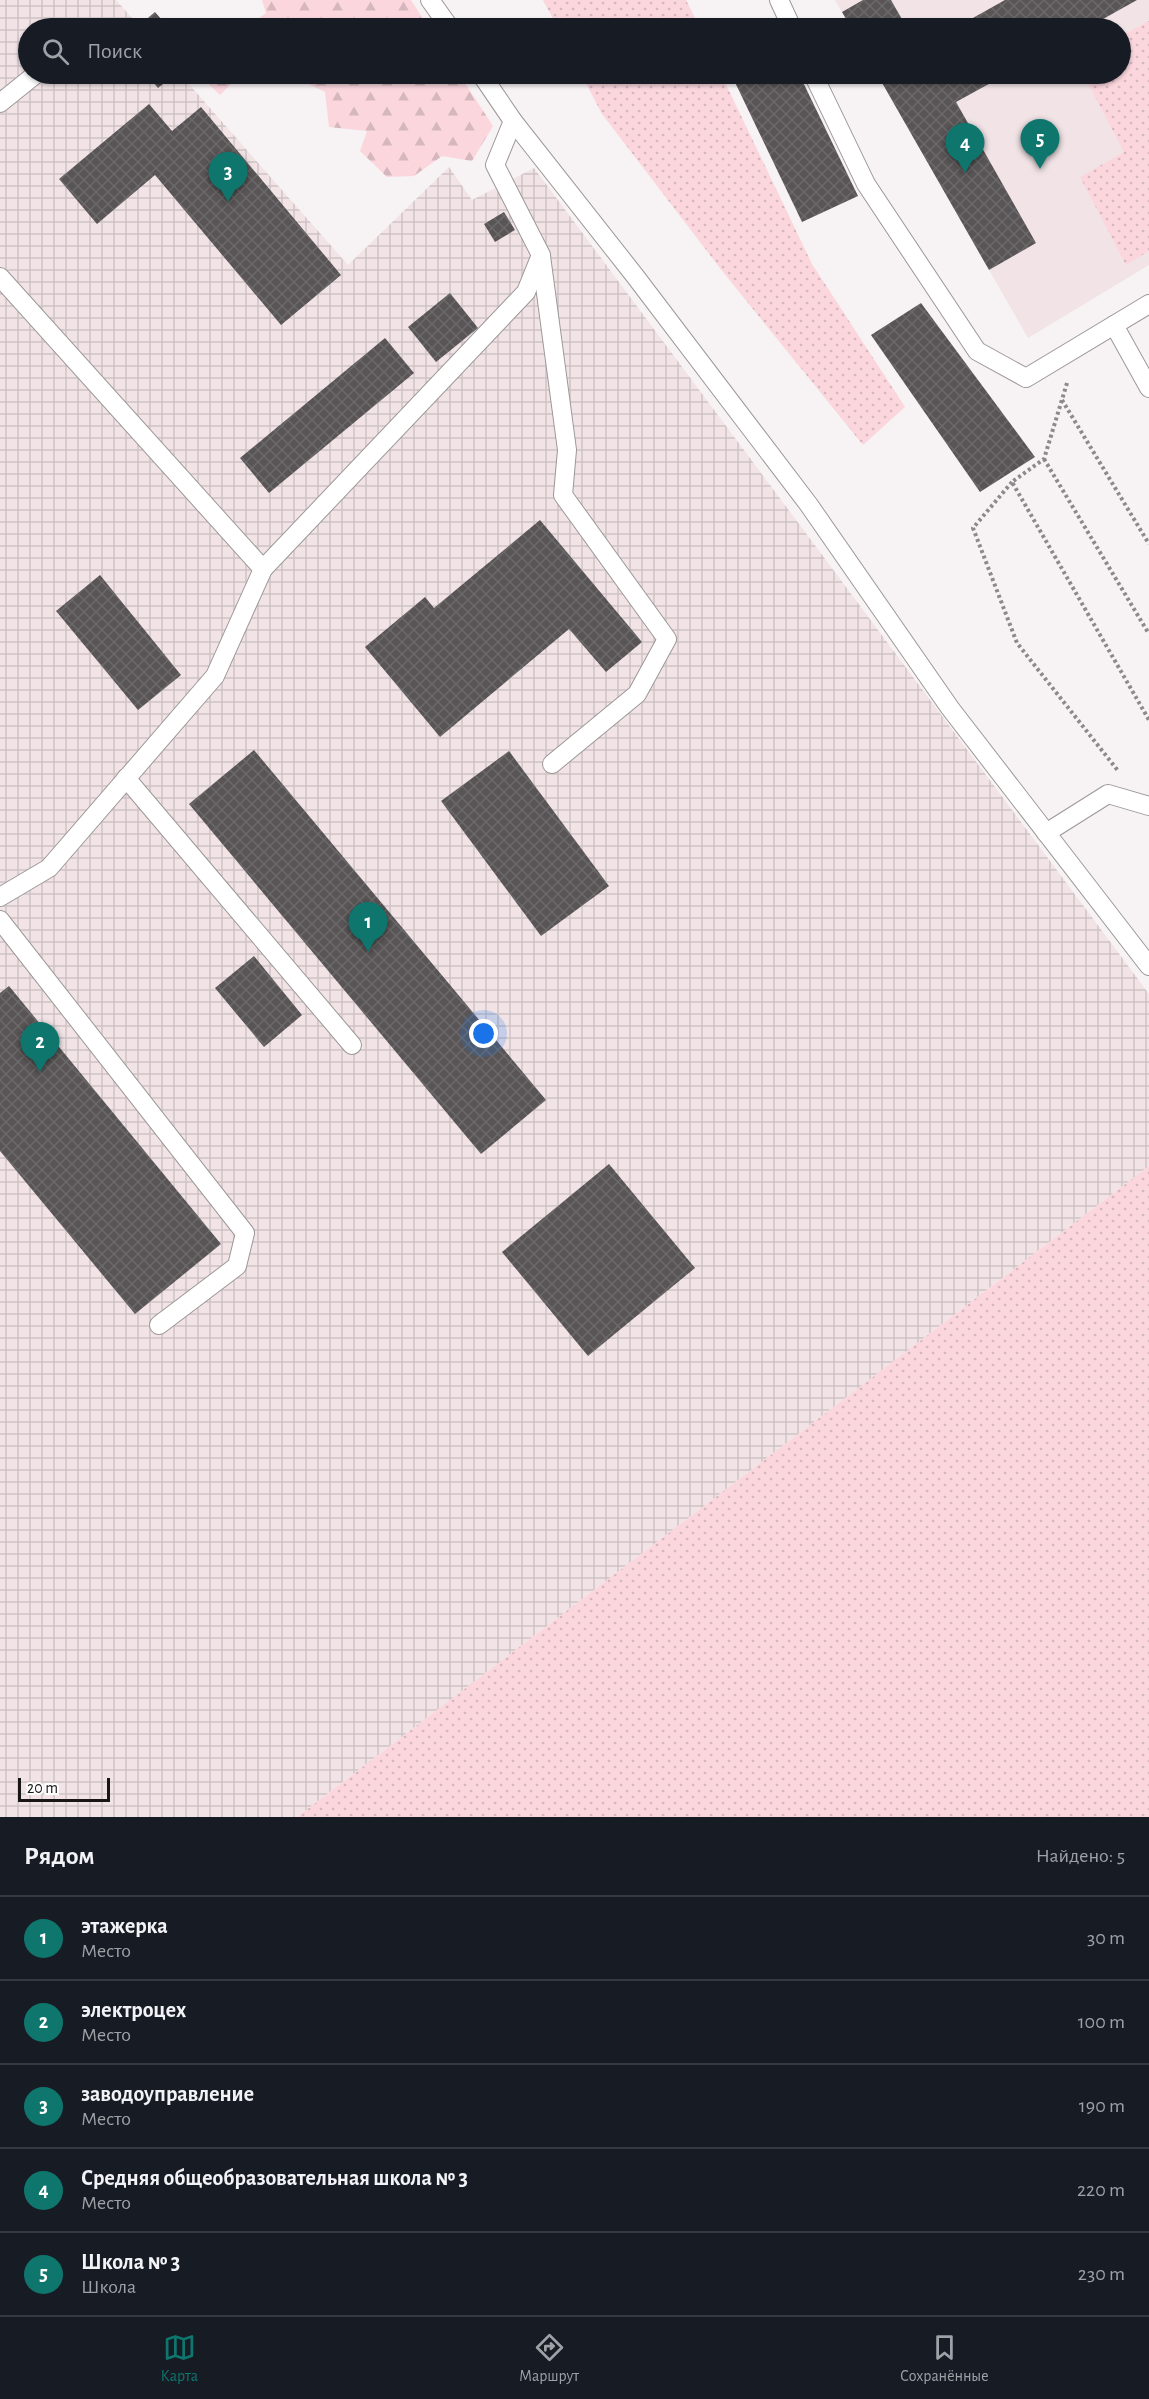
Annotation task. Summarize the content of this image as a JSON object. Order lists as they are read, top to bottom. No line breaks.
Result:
{"scale_bar":"20 m","page":{"search":"Поиск","pins":["5","4","3","1","2"],"scale":"20 m","heading":["Рядом","Найдено: 5"],"list":[{"mark":"1","name":"этажерка","note":"Место","value":"30 m"},{"mark":"2","name":"электроцех","note":"Место","value":"100 m"},{"mark":"3","name":"заводоуправление","note":"Место","value":"190 m"},{"mark":"4","name":"Средняя общеобразовательная школа № 3","note":"Место","value":"220 m"},{"mark":"5","name":"Школа № 3","note":"Школа","value":"230 m"}],"nav":["Карта","Маршрут","Сохранённые"]}}
